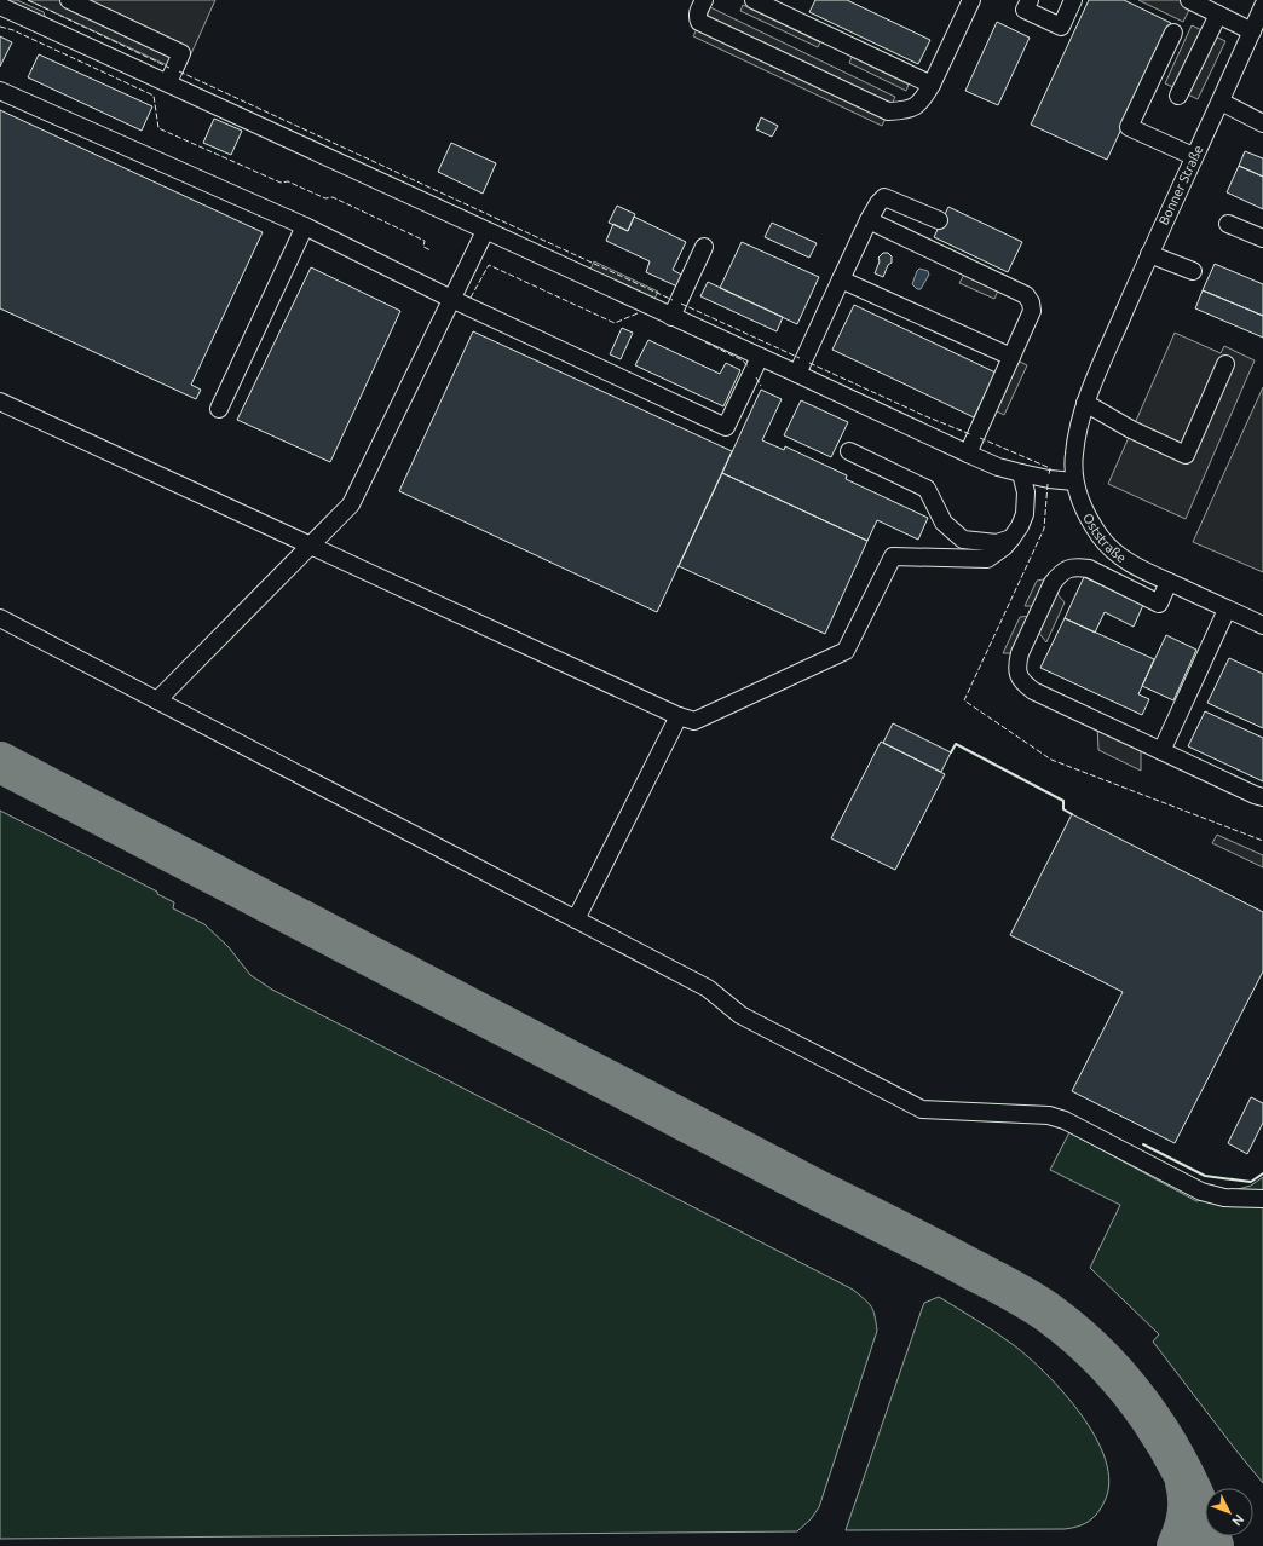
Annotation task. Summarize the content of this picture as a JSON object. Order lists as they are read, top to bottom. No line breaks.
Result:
{"streets":{"lane":["Bonner Straße","Oststraße"]},"crossings":[["Bonner Straße","Oststraße"]],"north":"bottom right"}
